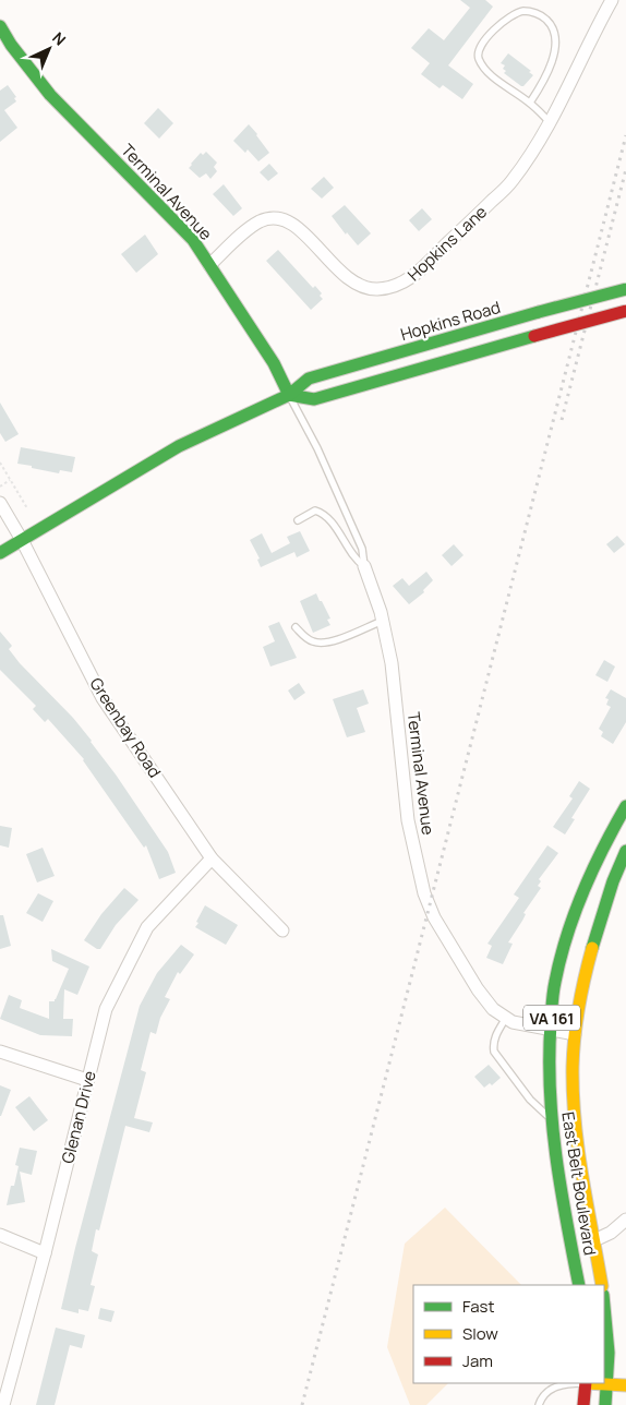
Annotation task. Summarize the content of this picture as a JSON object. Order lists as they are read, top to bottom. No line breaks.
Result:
{"streets":{"main road":["Terminal Avenue","Hopkins Road","VA 161","East Belt Boulevard"],"street":["Hopkins Lane","Greenbay Road","Glenan Drive"]},"crossings":[["Terminal Avenue","Hopkins Lane"],["Terminal Avenue","Hopkins Road"],["Terminal Avenue","East Belt Boulevard"],["Hopkins Road","Greenbay Road"],["Greenbay Road","Glenan Drive"]],"legend":["Fast","Slow","Jam"],"north":"top right"}
